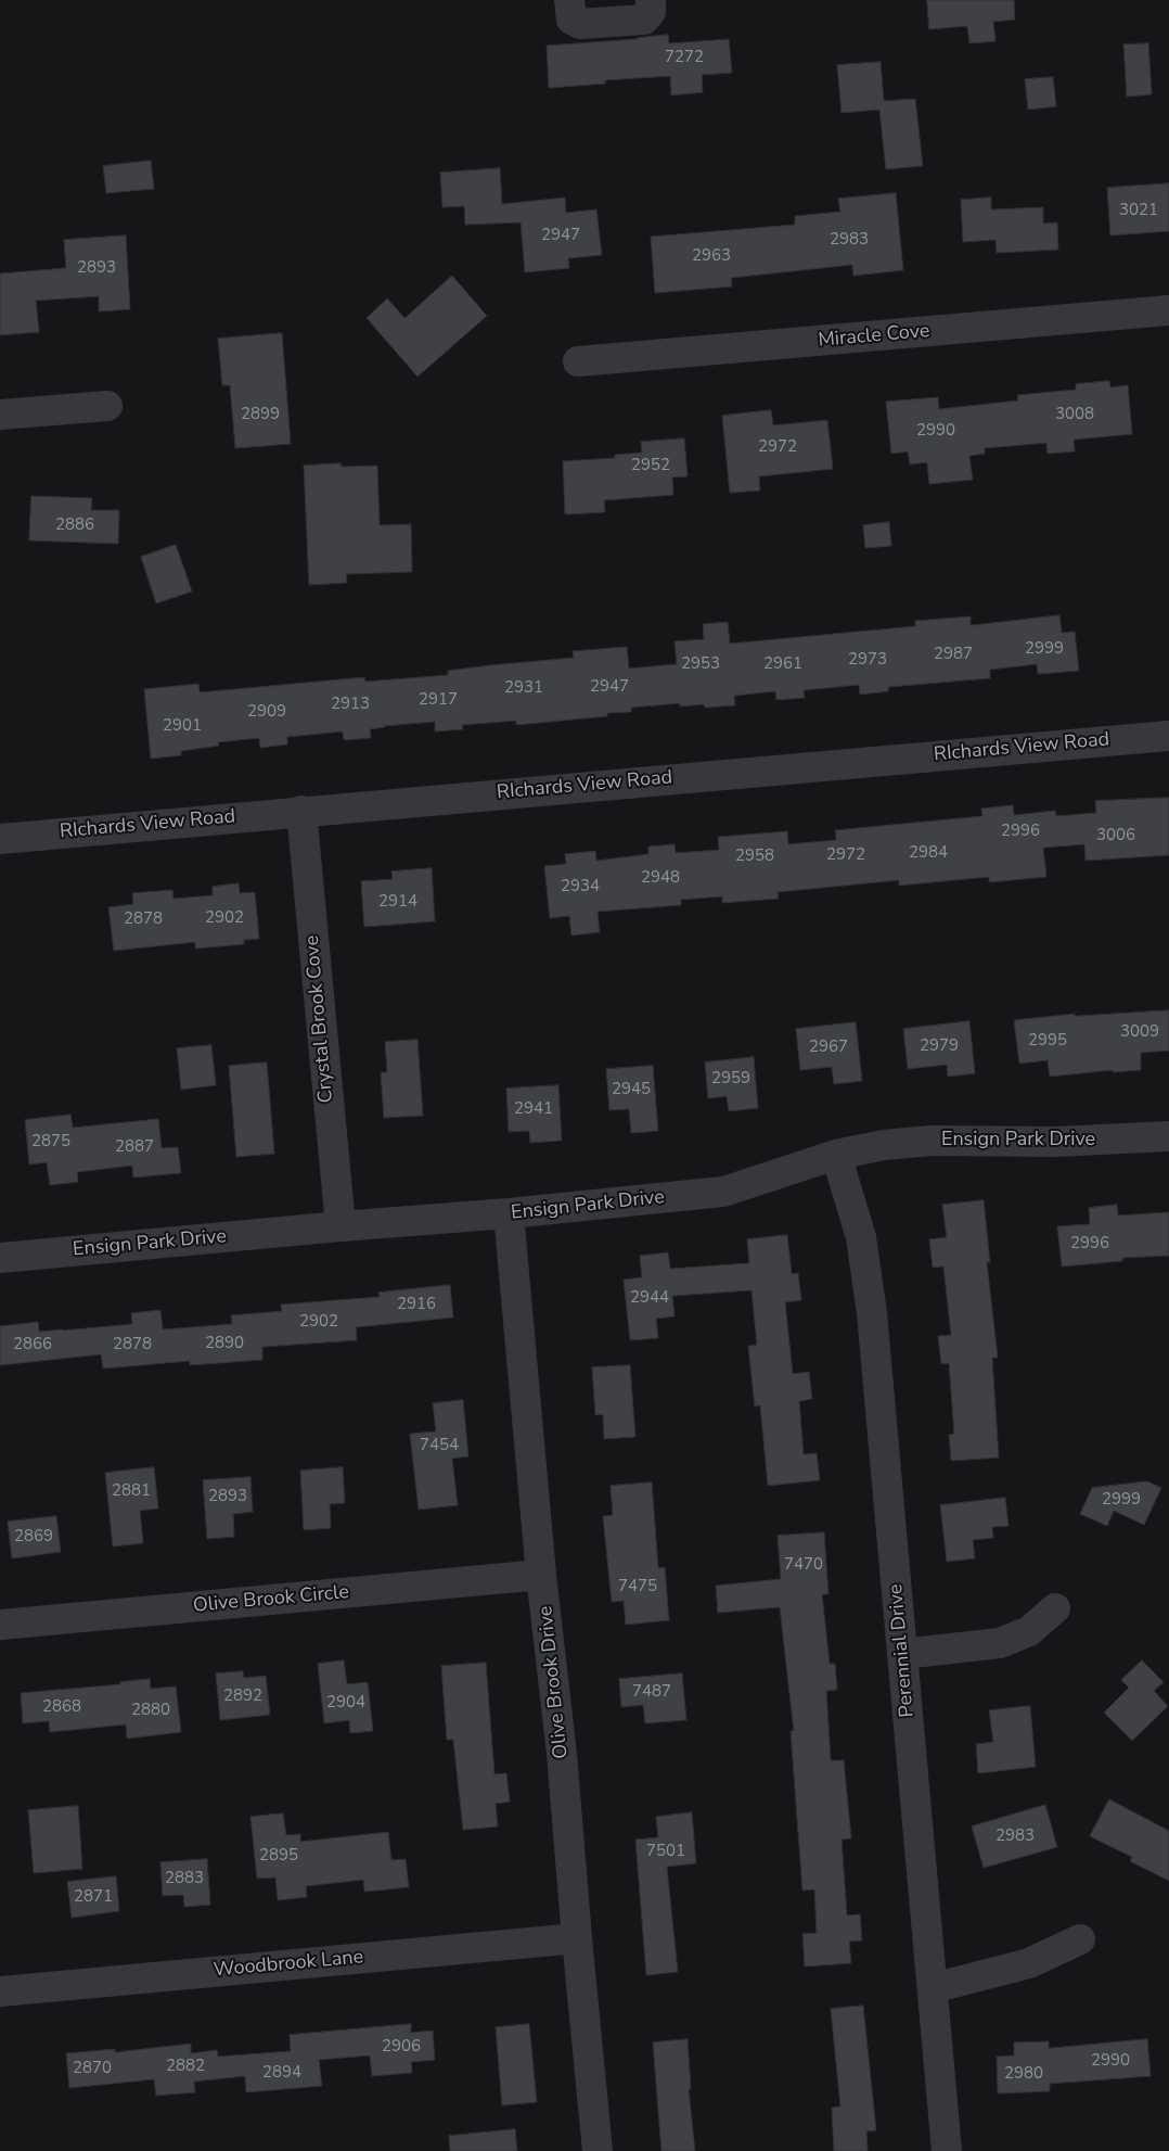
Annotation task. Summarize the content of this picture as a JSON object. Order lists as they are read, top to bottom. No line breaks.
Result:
{"streets":{"street":["Miracle Cove","RIchards View Road","Crystal Brook Cove","Ensign Park Drive","Olive Brook Circle","Perennial Drive","Olive Brook Drive","Woodbrook Lane"]},"crossings":[["RIchards View Road","Crystal Brook Cove"],["Crystal Brook Cove","Ensign Park Drive"],["Ensign Park Drive","Perennial Drive"],["Ensign Park Drive","Olive Brook Drive"],["Olive Brook Circle","Olive Brook Drive"],["Olive Brook Drive","Woodbrook Lane"]],"house_numbers":["7272","3021","2947","2983","2963","2893","2899","3008","2990","2972","2952","2886","2999","2987","2973","2953","2961","2947","2931","2917","2913","2909","2901","2996","3006","2984","2972","2958","2948","2934","2914","2902","2878","3009","2995","2979","2967","2959","2945","2941","2875","2887","2996","2944","2916","2902","2890","2866","2878","7454","2881","2893","2999","2869","7470","7475","7487","2892","2904","2868","2880","2983","7501","2895","2883","2871","2906","2990","2882","2870","2894","2980"]}
